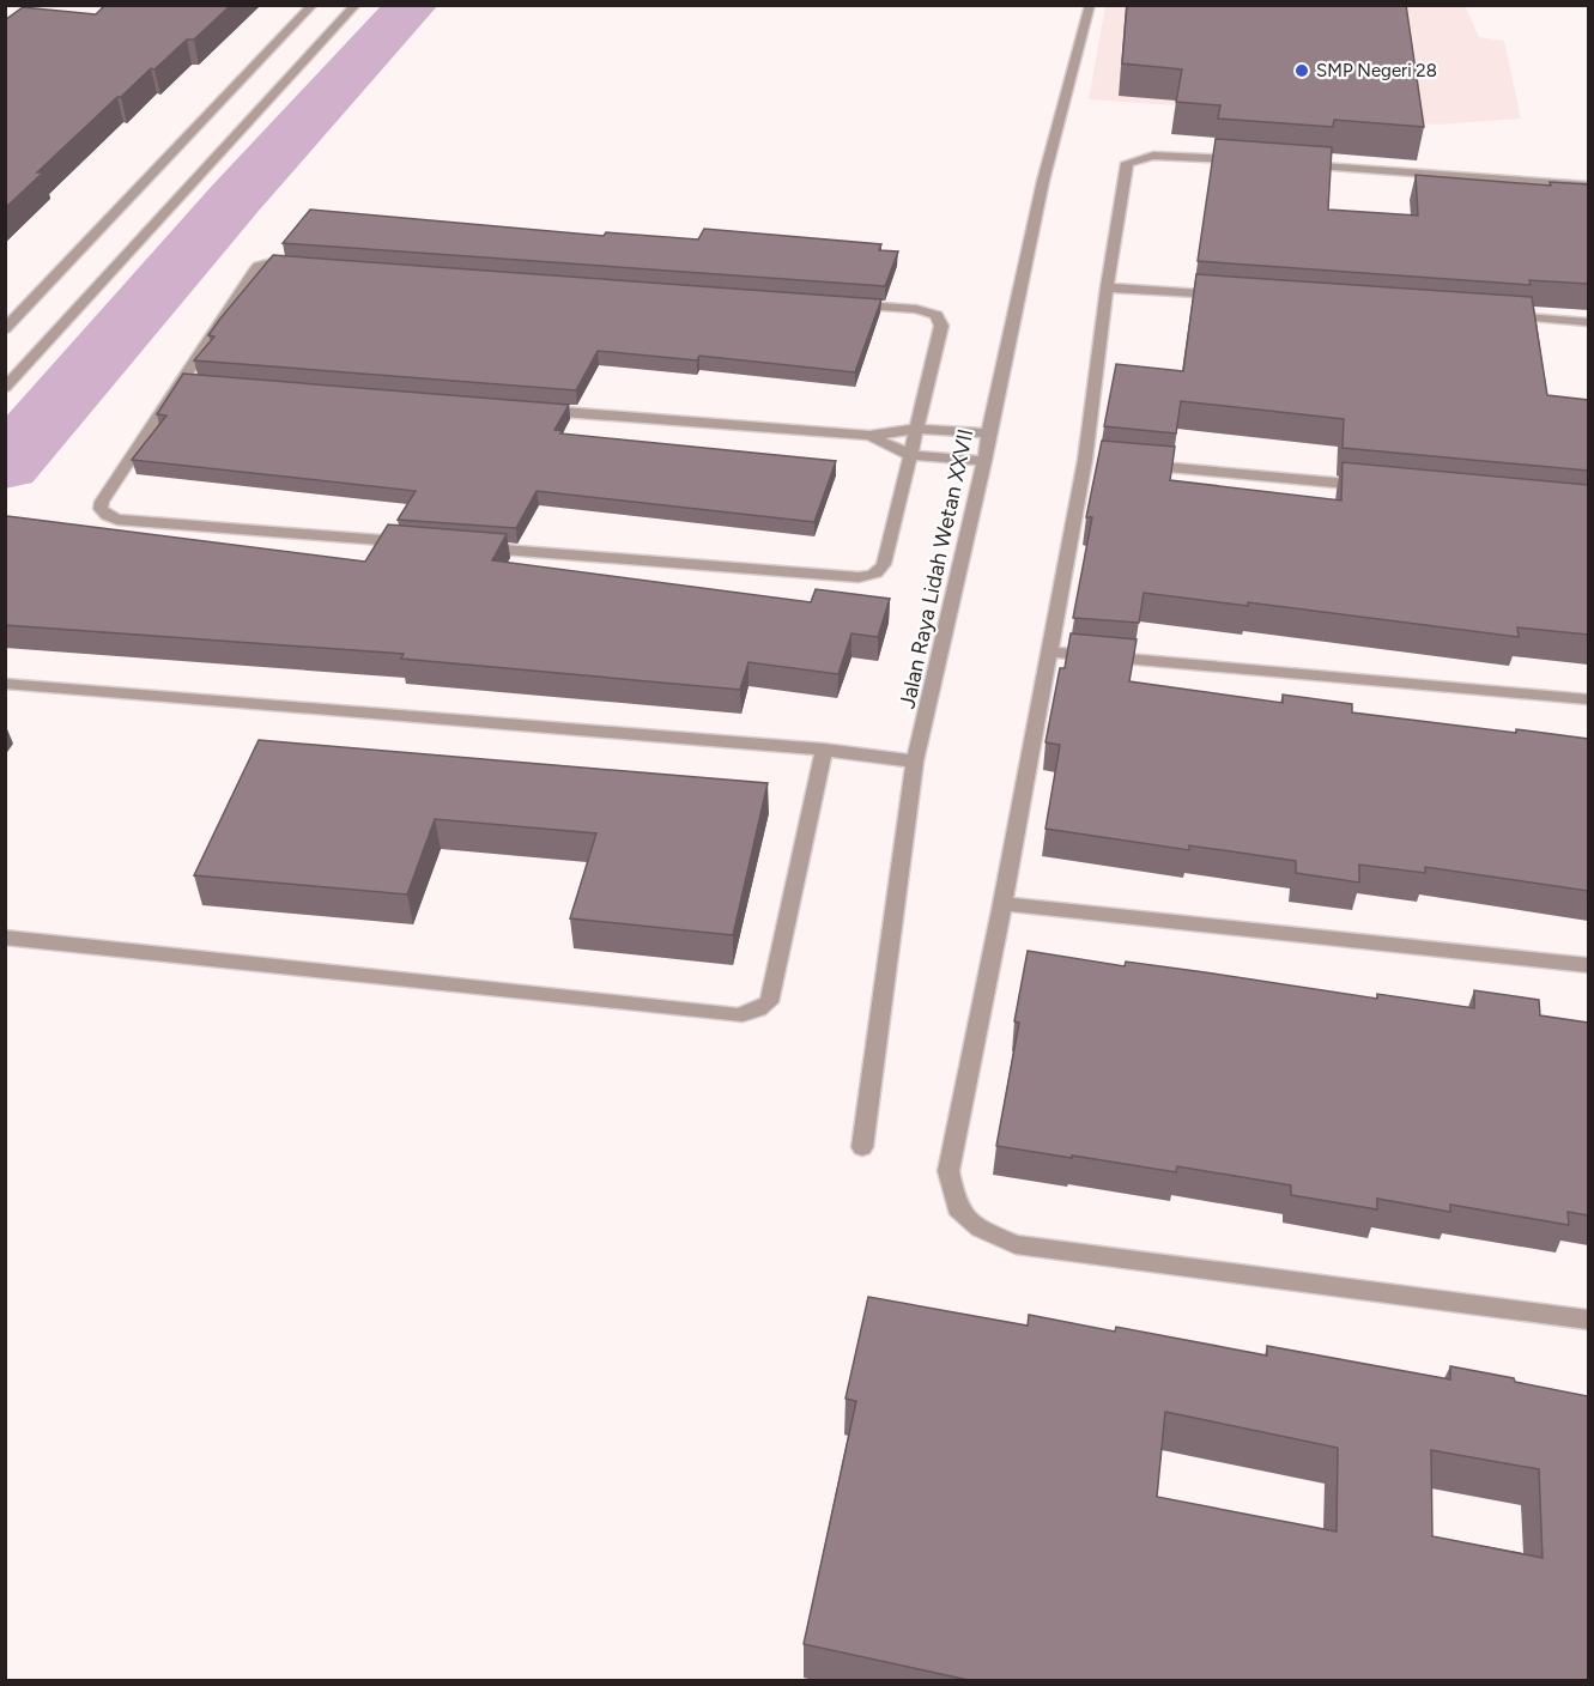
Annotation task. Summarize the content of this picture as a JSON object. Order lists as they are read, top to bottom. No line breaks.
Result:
{"streets":{"street":["Jalan Raya Lidah Wetan XXVII"]},"places":["SMP Negeri 28"]}
